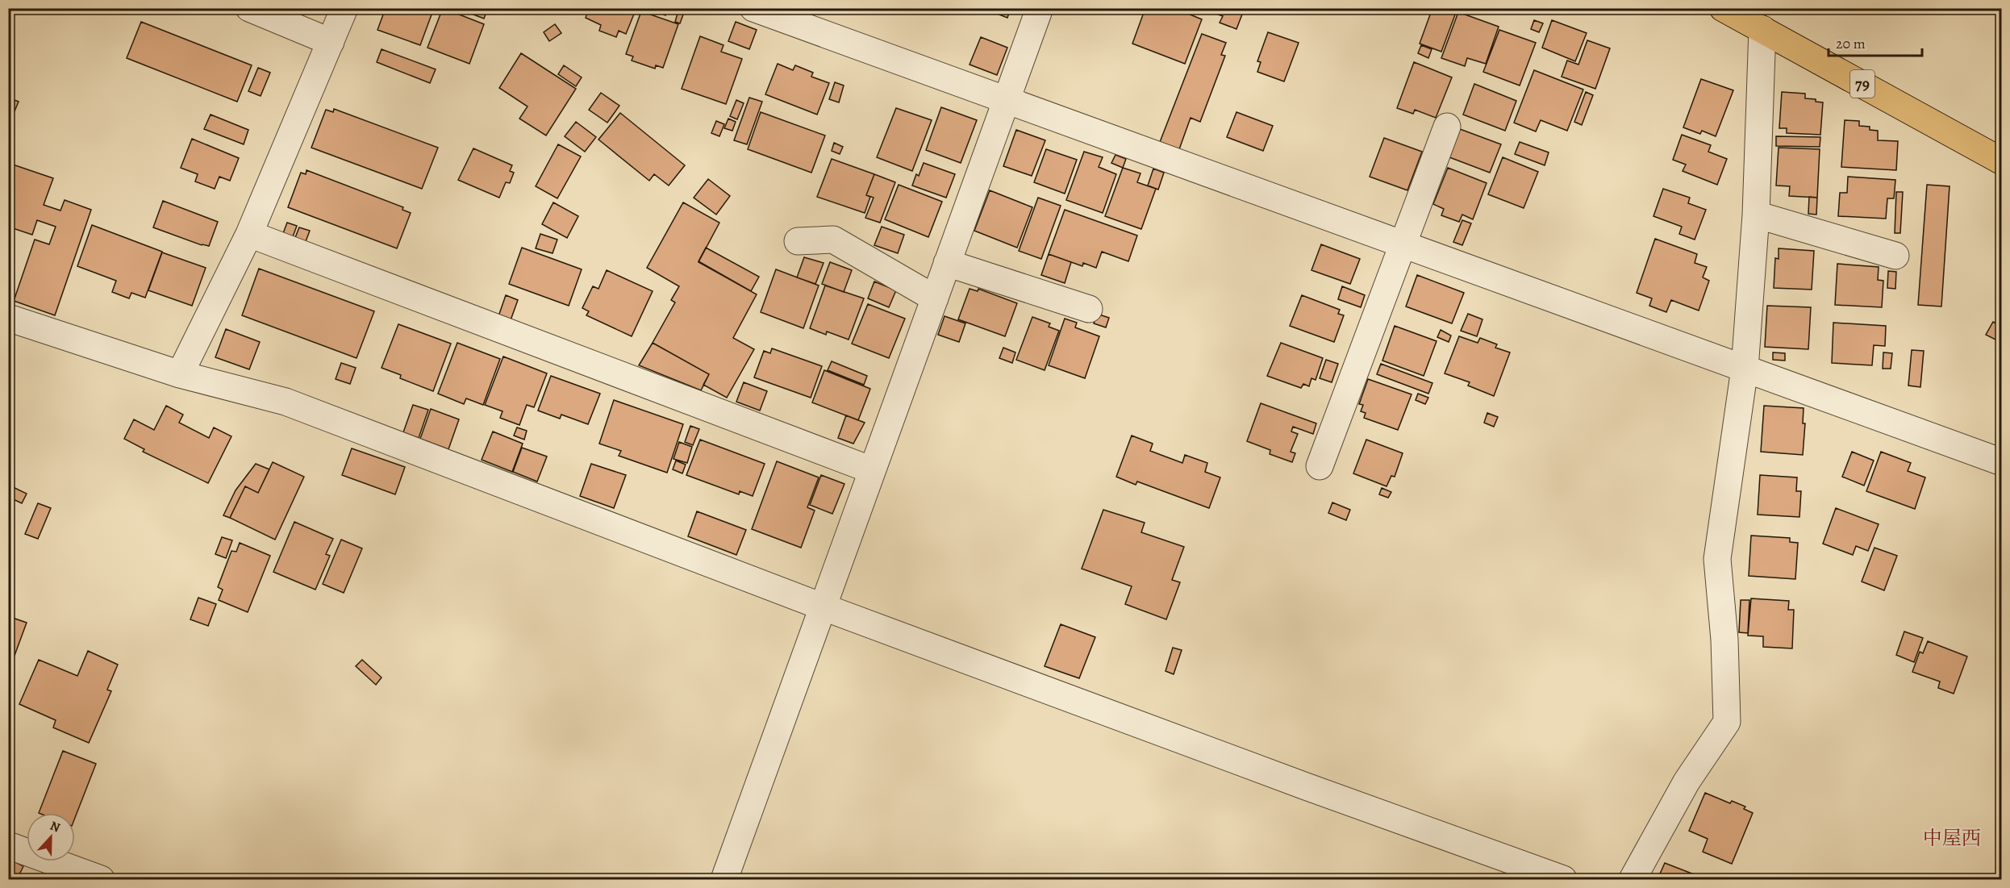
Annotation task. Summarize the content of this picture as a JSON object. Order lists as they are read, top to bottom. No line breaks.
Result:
{"streets":{"main road":["79"]},"districts":["中屋西"],"scale_bar":"20 m","north":"top"}
